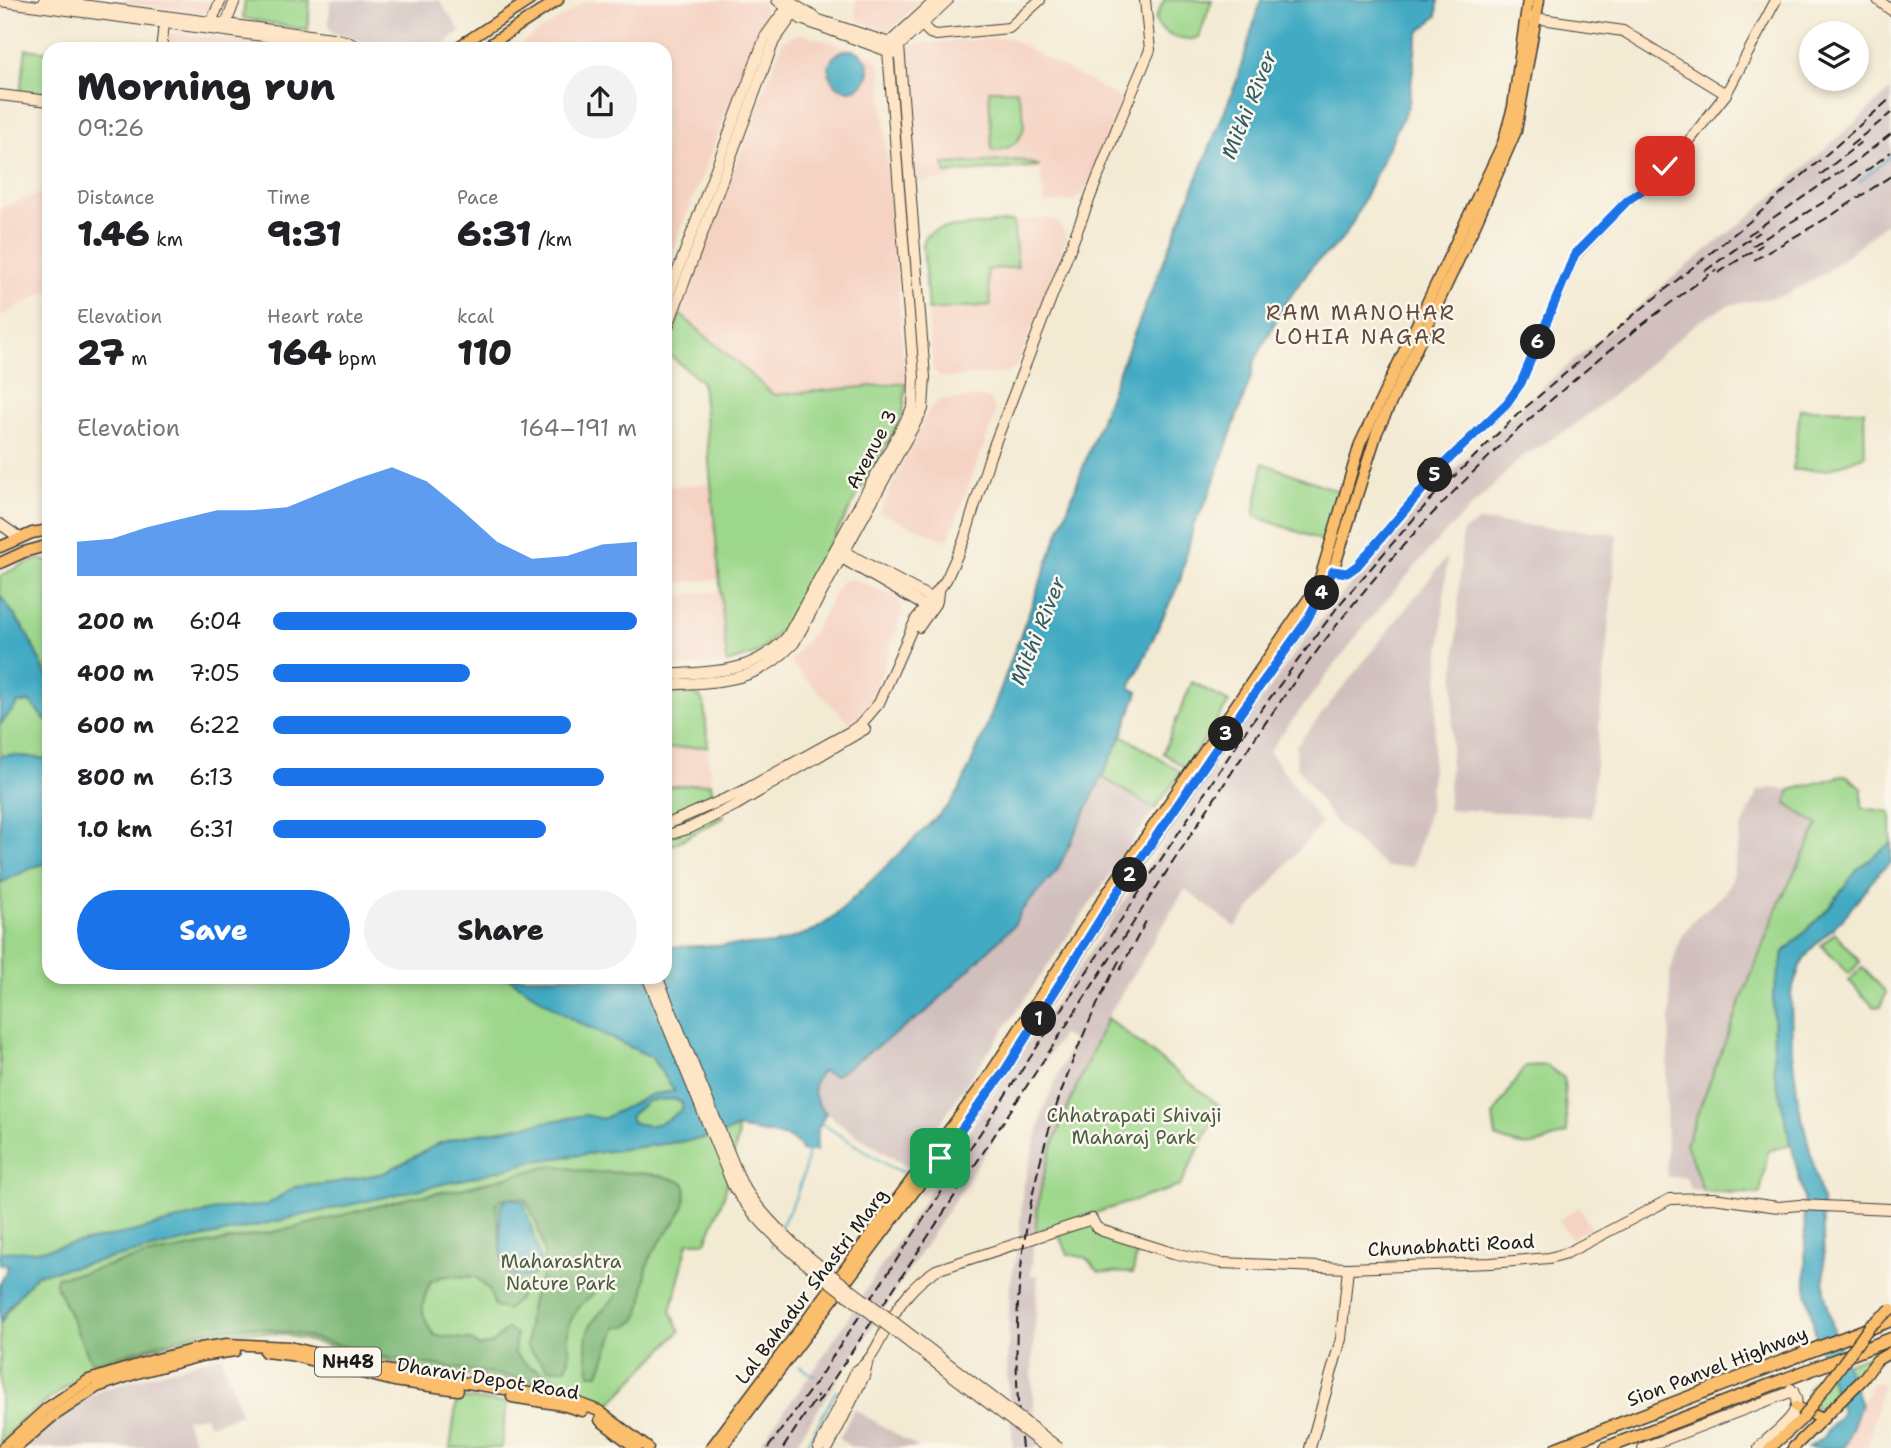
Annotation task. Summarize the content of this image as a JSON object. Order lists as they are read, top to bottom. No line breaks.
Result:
{"streets":{"highway":["Sion Panvel Highway"],"main road":["Lal Bahadur Shastri Marg","NH48","Dharavi Depot Road"],"street":["Avenue 3","Chunabhatti Road"]},"districts":["RAM MANOHAR LOHIA NAGAR"],"water":["Mithi River"],"parks":["Chhatrapati Shivaji Maharaj Park","Maharashtra Nature Park"],"page":{"heading":["Morning run","09:26"],"stats":[["Distance","1.46 km"],["Time","9:31"],["Pace","6:31 /km"],["Elevation","27 m"],["Heart rate","164 bpm"],["kcal","110"]],"pins":["6","5","4","3","2","1"],"chart":["Elevation","164–191 m"],"list":[{"name":"200 m","note":"6:04"},{"name":"400 m","note":"7:05"},{"name":"600 m","note":"6:22"},{"name":"800 m","note":"6:13"},{"name":"1.0 km","note":"6:31"}],"buttons":["Save","Share"]}}
